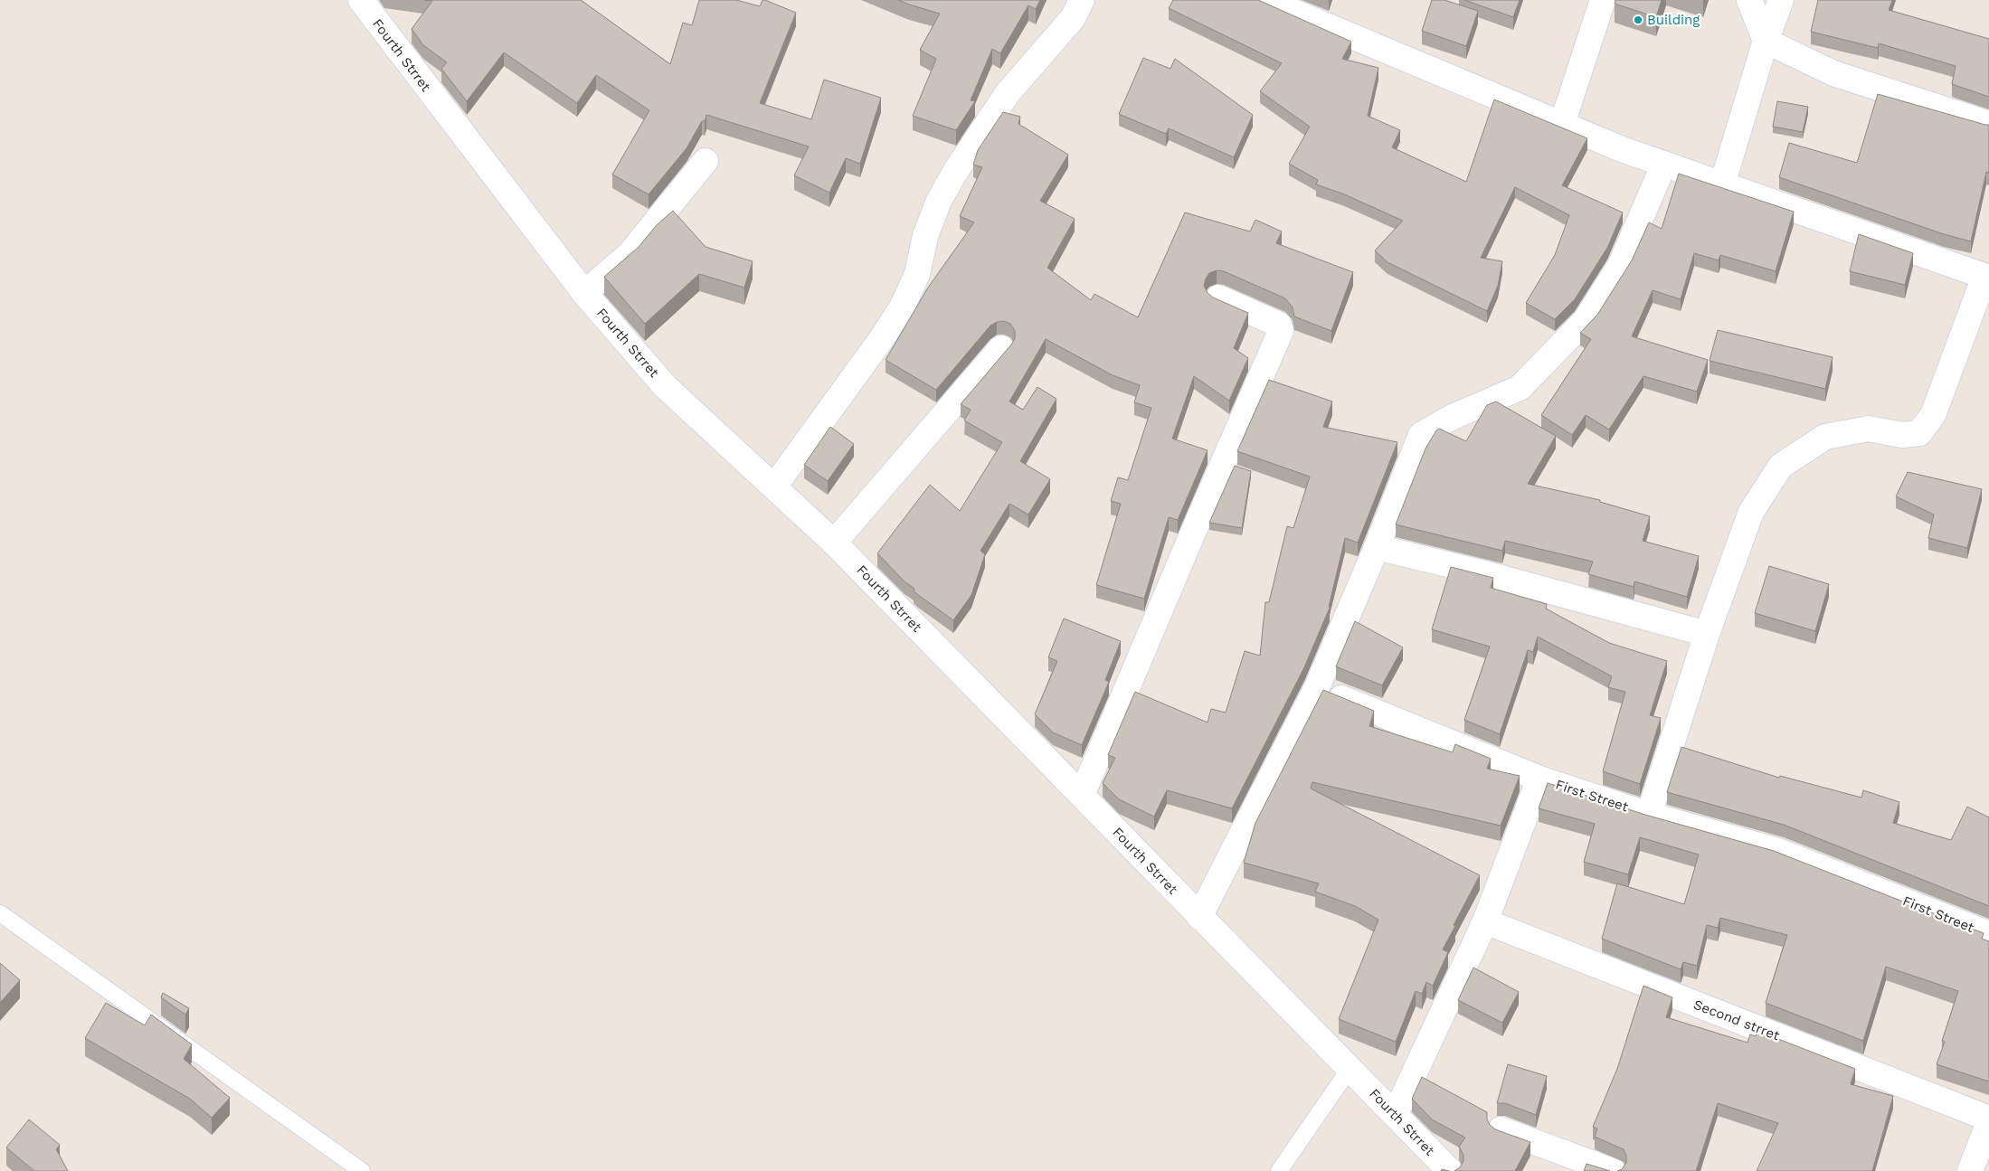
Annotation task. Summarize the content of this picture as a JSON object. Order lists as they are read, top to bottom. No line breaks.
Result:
{"streets":{"street":["Fourth Strret","First Street","Second strret"]},"crossings":[["Fourth Strret","First Street"],["First Street","Second strret"]],"places":["Building"]}
